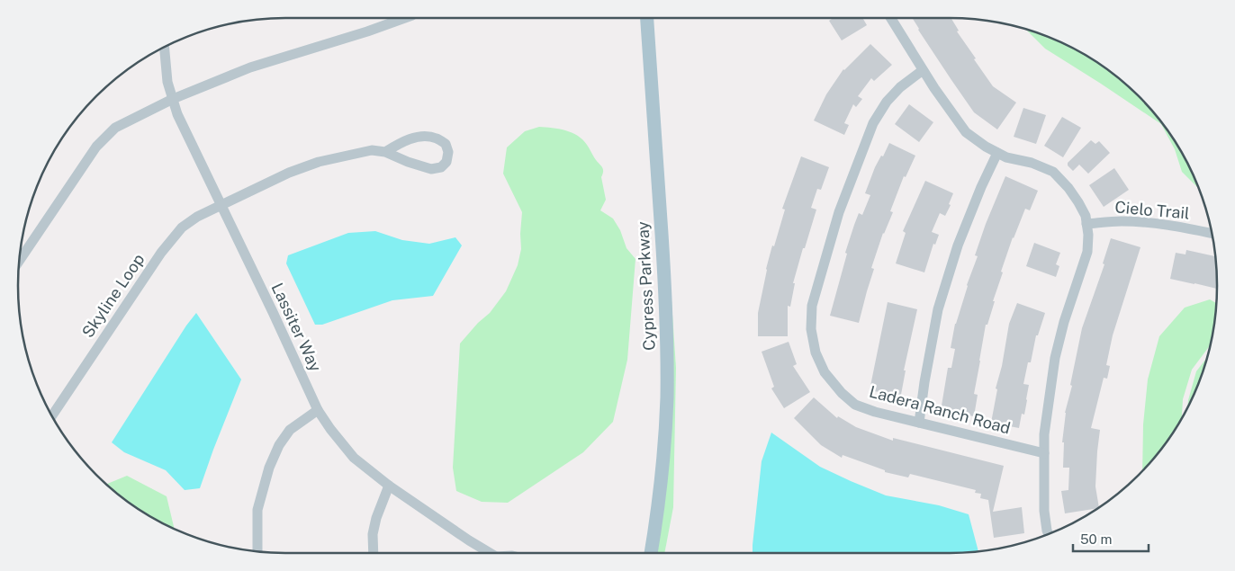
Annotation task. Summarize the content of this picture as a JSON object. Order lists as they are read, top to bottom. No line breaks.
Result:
{"streets":{"main road":["Cypress Parkway"],"street":["Cielo Trail","Skyline Loop","Lassiter Way","Ladera Ranch Road"]},"crossings":[["Skyline Loop","Lassiter Way"]],"scale_bar":"50 m"}
